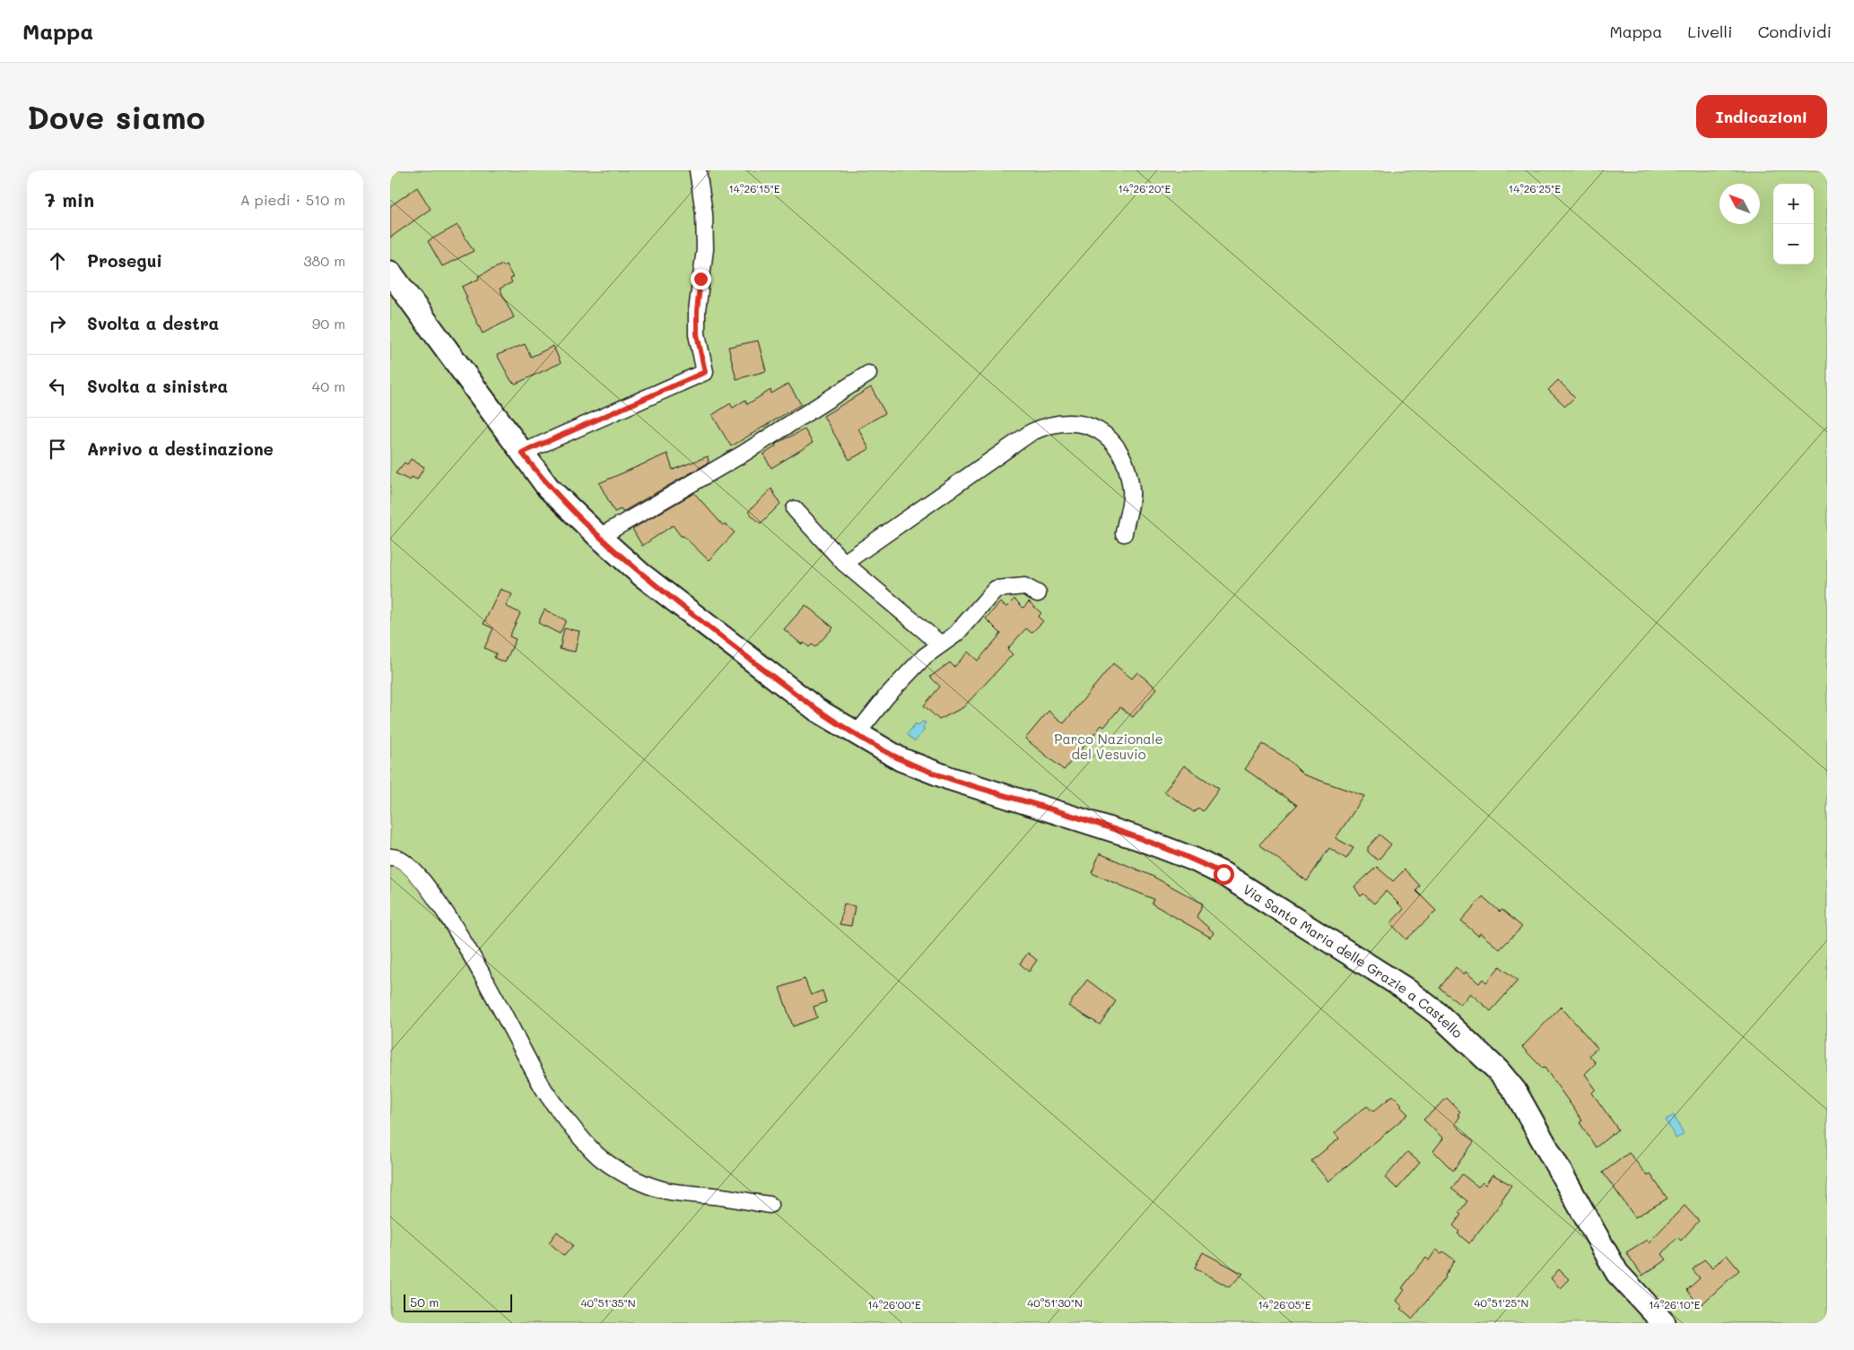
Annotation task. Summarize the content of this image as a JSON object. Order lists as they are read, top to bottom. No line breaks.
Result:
{"streets":{"street":["Via Santa Maria delle Grazie a Castello"]},"parks":["Parco Nazionale del Vesuvio"],"scale_bar":"50 m","north":"top left","page":{"header":"Mappa","nav":["Mappa","Livelli","Condividi"],"buttons":"Indicazioni","title":"Dove siamo","heading":["7 min","A piedi · 510 m"],"map_buttons":["+","−"],"list":[["Prosegui","380 m"],["Svolta a destra","90 m"],["Svolta a sinistra","40 m"],"Arrivo a destinazione"],"scale":"50 m"},"coordinates":["14°26'15\"E","14°26'20\"E","14°26'25\"E","40°51'35\"N","40°51'30\"N","40°51'25\"N","14°26'00\"E","14°26'05\"E","14°26'10\"E"]}
